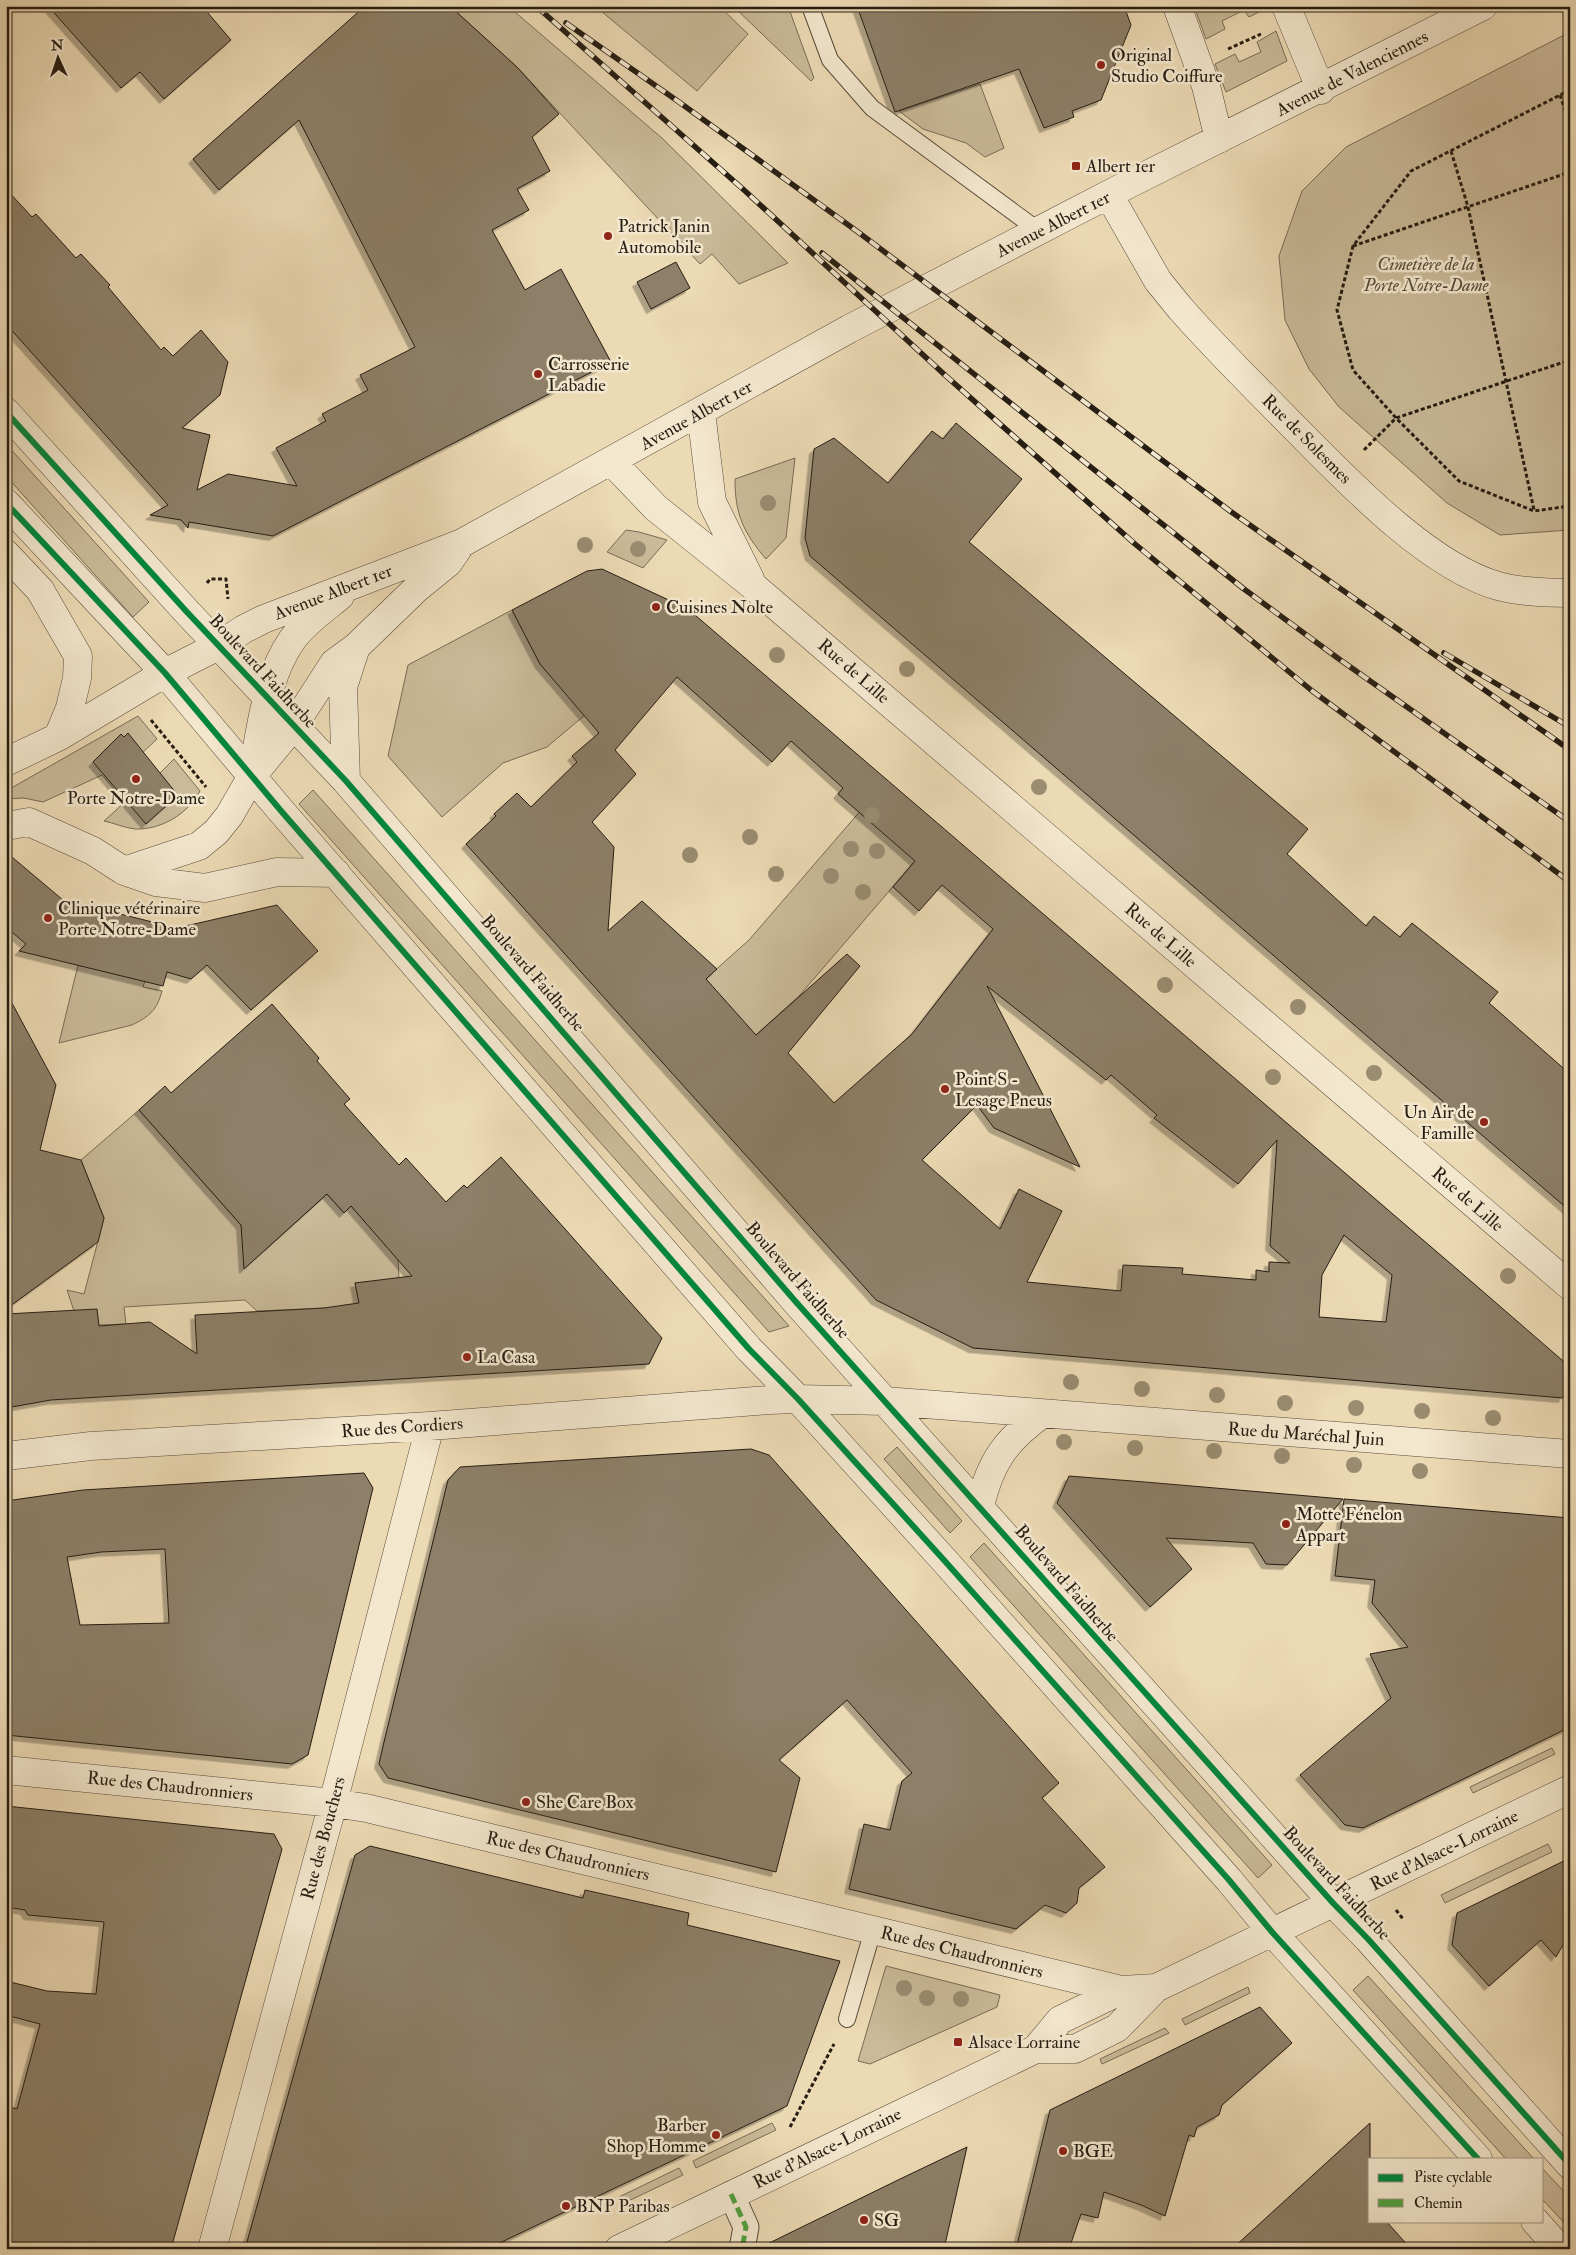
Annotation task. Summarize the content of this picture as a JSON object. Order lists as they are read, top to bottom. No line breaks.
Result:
{"streets":{"street":["Avenue de Valenciennes","Avenue Albert 1er","Rue de Solesmes","Boulevard Faidherbe","Rue de Lille","Rue des Cordiers","Rue du Maréchal Juin","Rue des Chaudronniers","Rue des Bouchers","Rue d'Alsace-Lorraine"]},"crossings":[["Avenue de Valenciennes","Avenue Albert 1er"],["Avenue Albert 1er","Rue de Solesmes"],["Avenue Albert 1er","Boulevard Faidherbe"],["Avenue Albert 1er","Rue de Lille"],["Boulevard Faidherbe","Rue du Maréchal Juin"],["Boulevard Faidherbe","Rue d'Alsace-Lorraine"],["Rue des Cordiers","Rue des Bouchers"],["Rue des Chaudronniers","Rue des Bouchers"],["Rue des Chaudronniers","Rue d'Alsace-Lorraine"]],"parks":["Cimetière de la Porte Notre-Dame"],"places":{"other":["Original Studio Coiffure","Patrick Janin Automobile","Carrosserie Labadie","Cuisines Nolte","Porte Notre-Dame","Clinique vétérinaire Porte Notre-Dame","Point S - Lesage Pneus","Un Air de Famille","La Casa","Motte Fénelon Appart","She Care Box","Barber Shop Homme","BGE","BNP Paribas","SG"],"transit":["Albert 1er","Alsace Lorraine"]},"legend":["Piste cyclable","Chemin"],"north":"top"}
